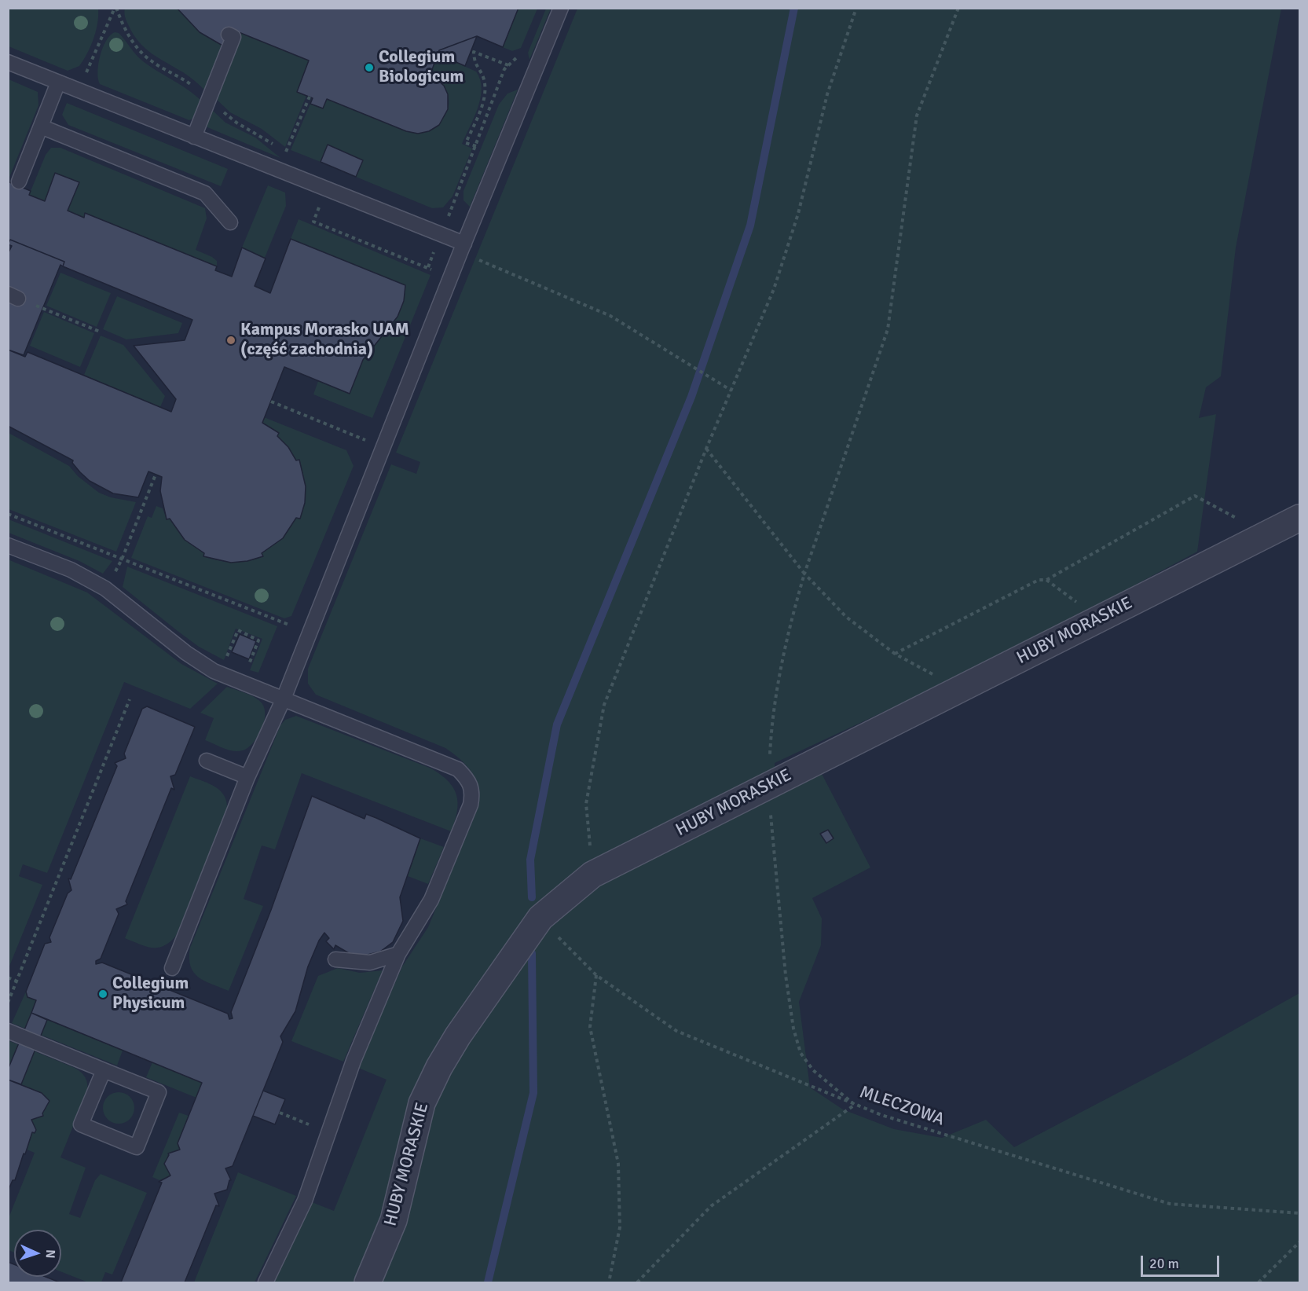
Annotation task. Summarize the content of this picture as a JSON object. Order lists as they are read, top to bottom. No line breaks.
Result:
{"streets":{"street":["HUBY MORASKIE"],"path":["MLECZOWA"]},"crossings":[["HUBY MORASKIE","MLECZOWA"]],"places":["Collegium Biologicum","Kampus Morasko UAM (część zachodnia)","Collegium Physicum"],"scale_bar":"20 m","north":"right"}
